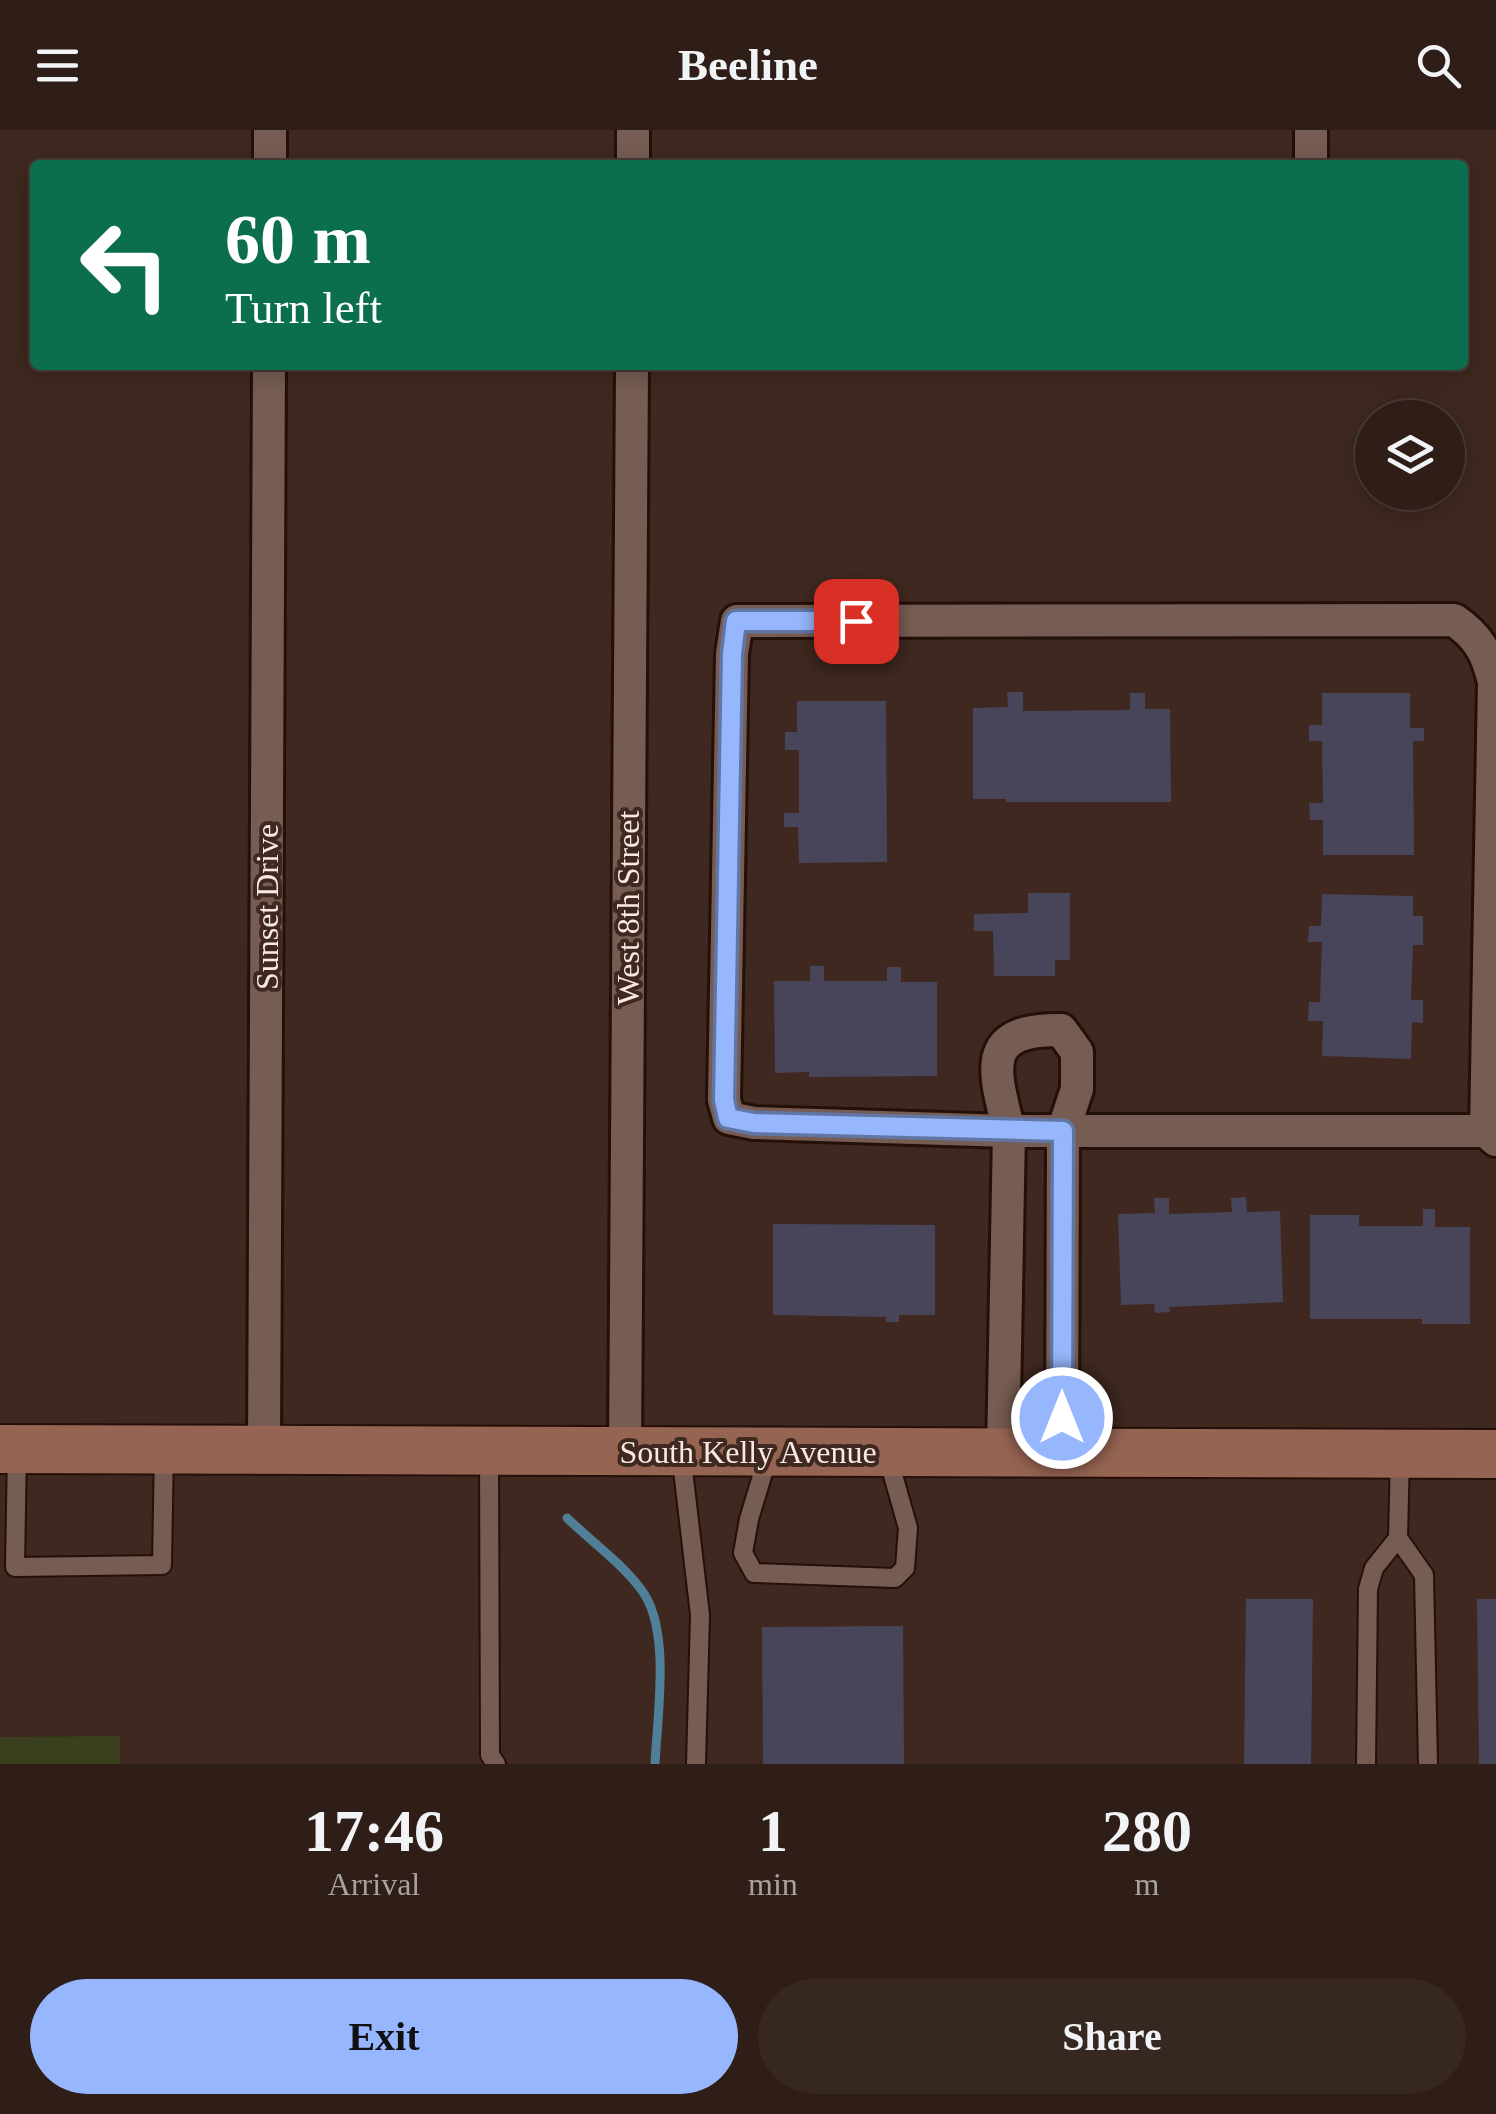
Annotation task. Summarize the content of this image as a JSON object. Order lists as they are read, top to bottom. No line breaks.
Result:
{"streets":{"main road":["South Kelly Avenue"],"street":["Sunset Drive","West 8th Street"]},"crossings":[["Sunset Drive","South Kelly Avenue"],["West 8th Street","South Kelly Avenue"]],"page":{"header":"Beeline","turn":["60 m","Turn left"],"eta":["17:46","Arrival","1","min","280","m"],"buttons":["Exit","Share"]}}
